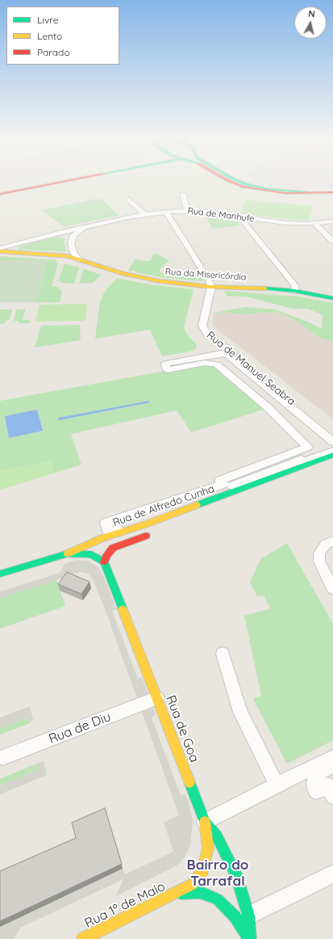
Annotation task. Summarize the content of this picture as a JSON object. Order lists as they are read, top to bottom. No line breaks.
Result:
{"streets":{"main road":["Rua da Misericórdia","Rua de Alfredo Cunha","Rua de Goa","Rua 1º de Maio"],"street":["Rua de Manhufe","Rua de Manuel Seabra","Rua de Diu"]},"crossings":[["Rua da Misericórdia","Rua de Manuel Seabra"],["Rua de Diu","Rua de Goa"],["Rua de Goa","Rua 1º de Maio"]],"districts":["Bairro do Tarrafal"],"legend":["Livre","Lento","Parado"],"north":"top"}
